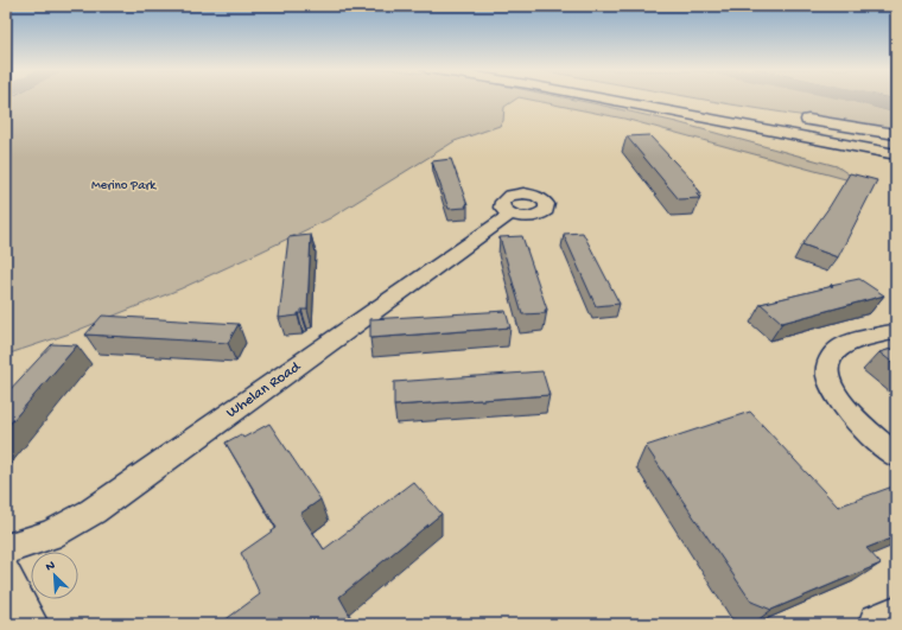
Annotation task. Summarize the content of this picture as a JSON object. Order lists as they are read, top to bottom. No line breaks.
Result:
{"streets":{"street":["Whelan Road"]},"parks":["Merino Park"],"north":"top left"}
